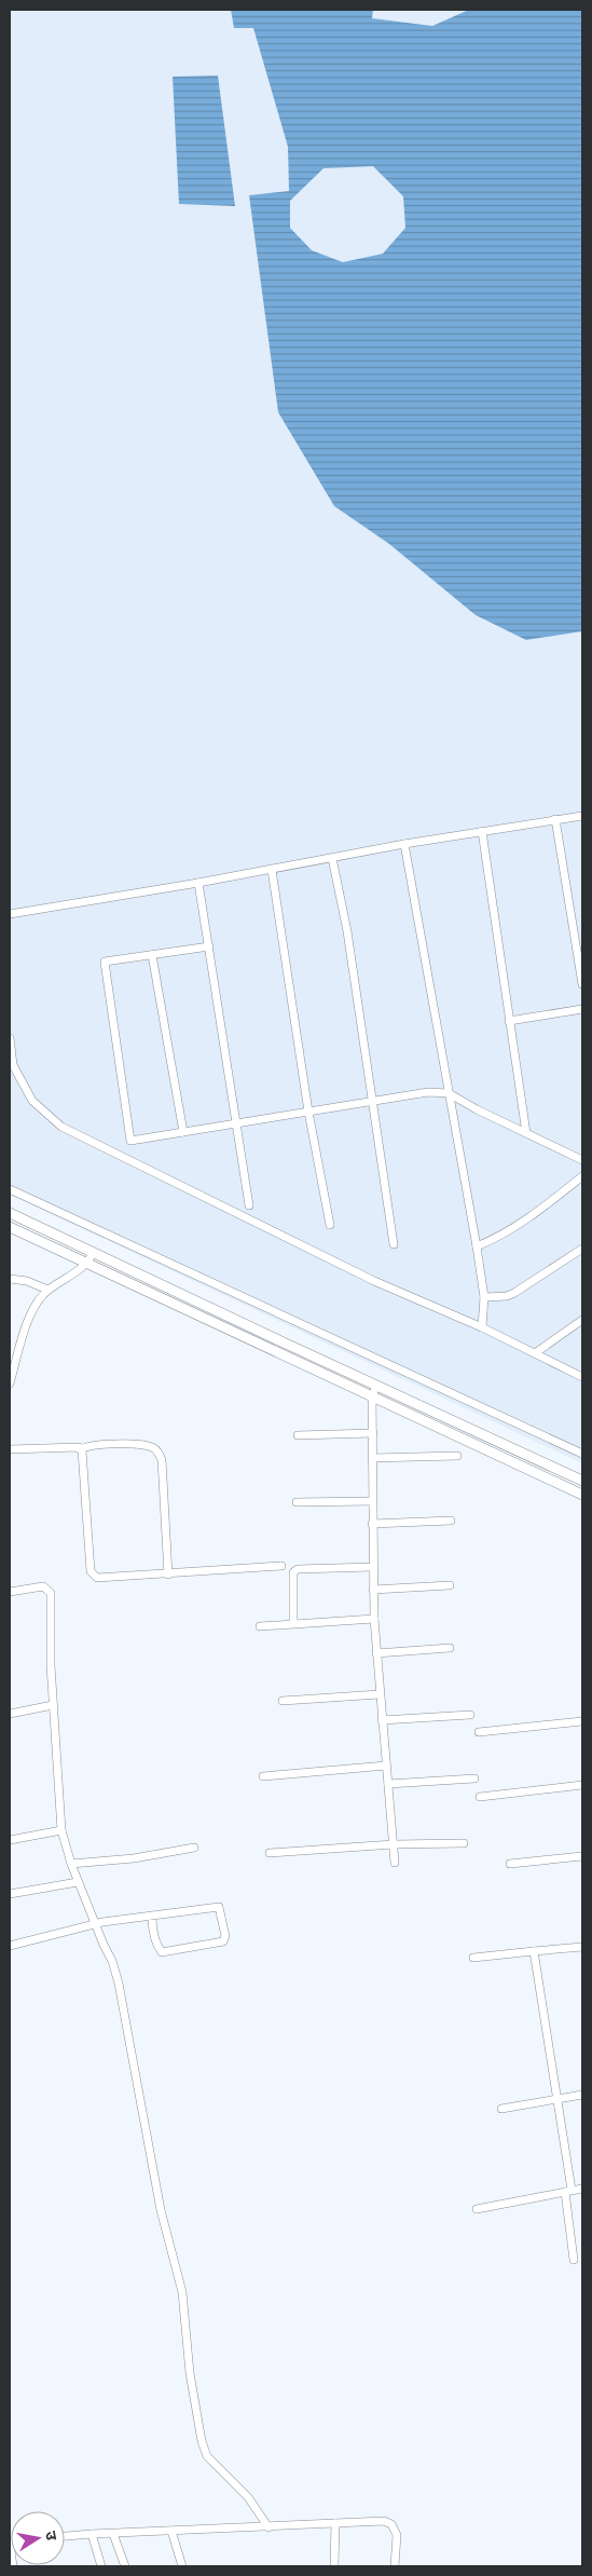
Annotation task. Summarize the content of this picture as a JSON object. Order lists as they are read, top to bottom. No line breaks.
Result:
{"north":"right"}
